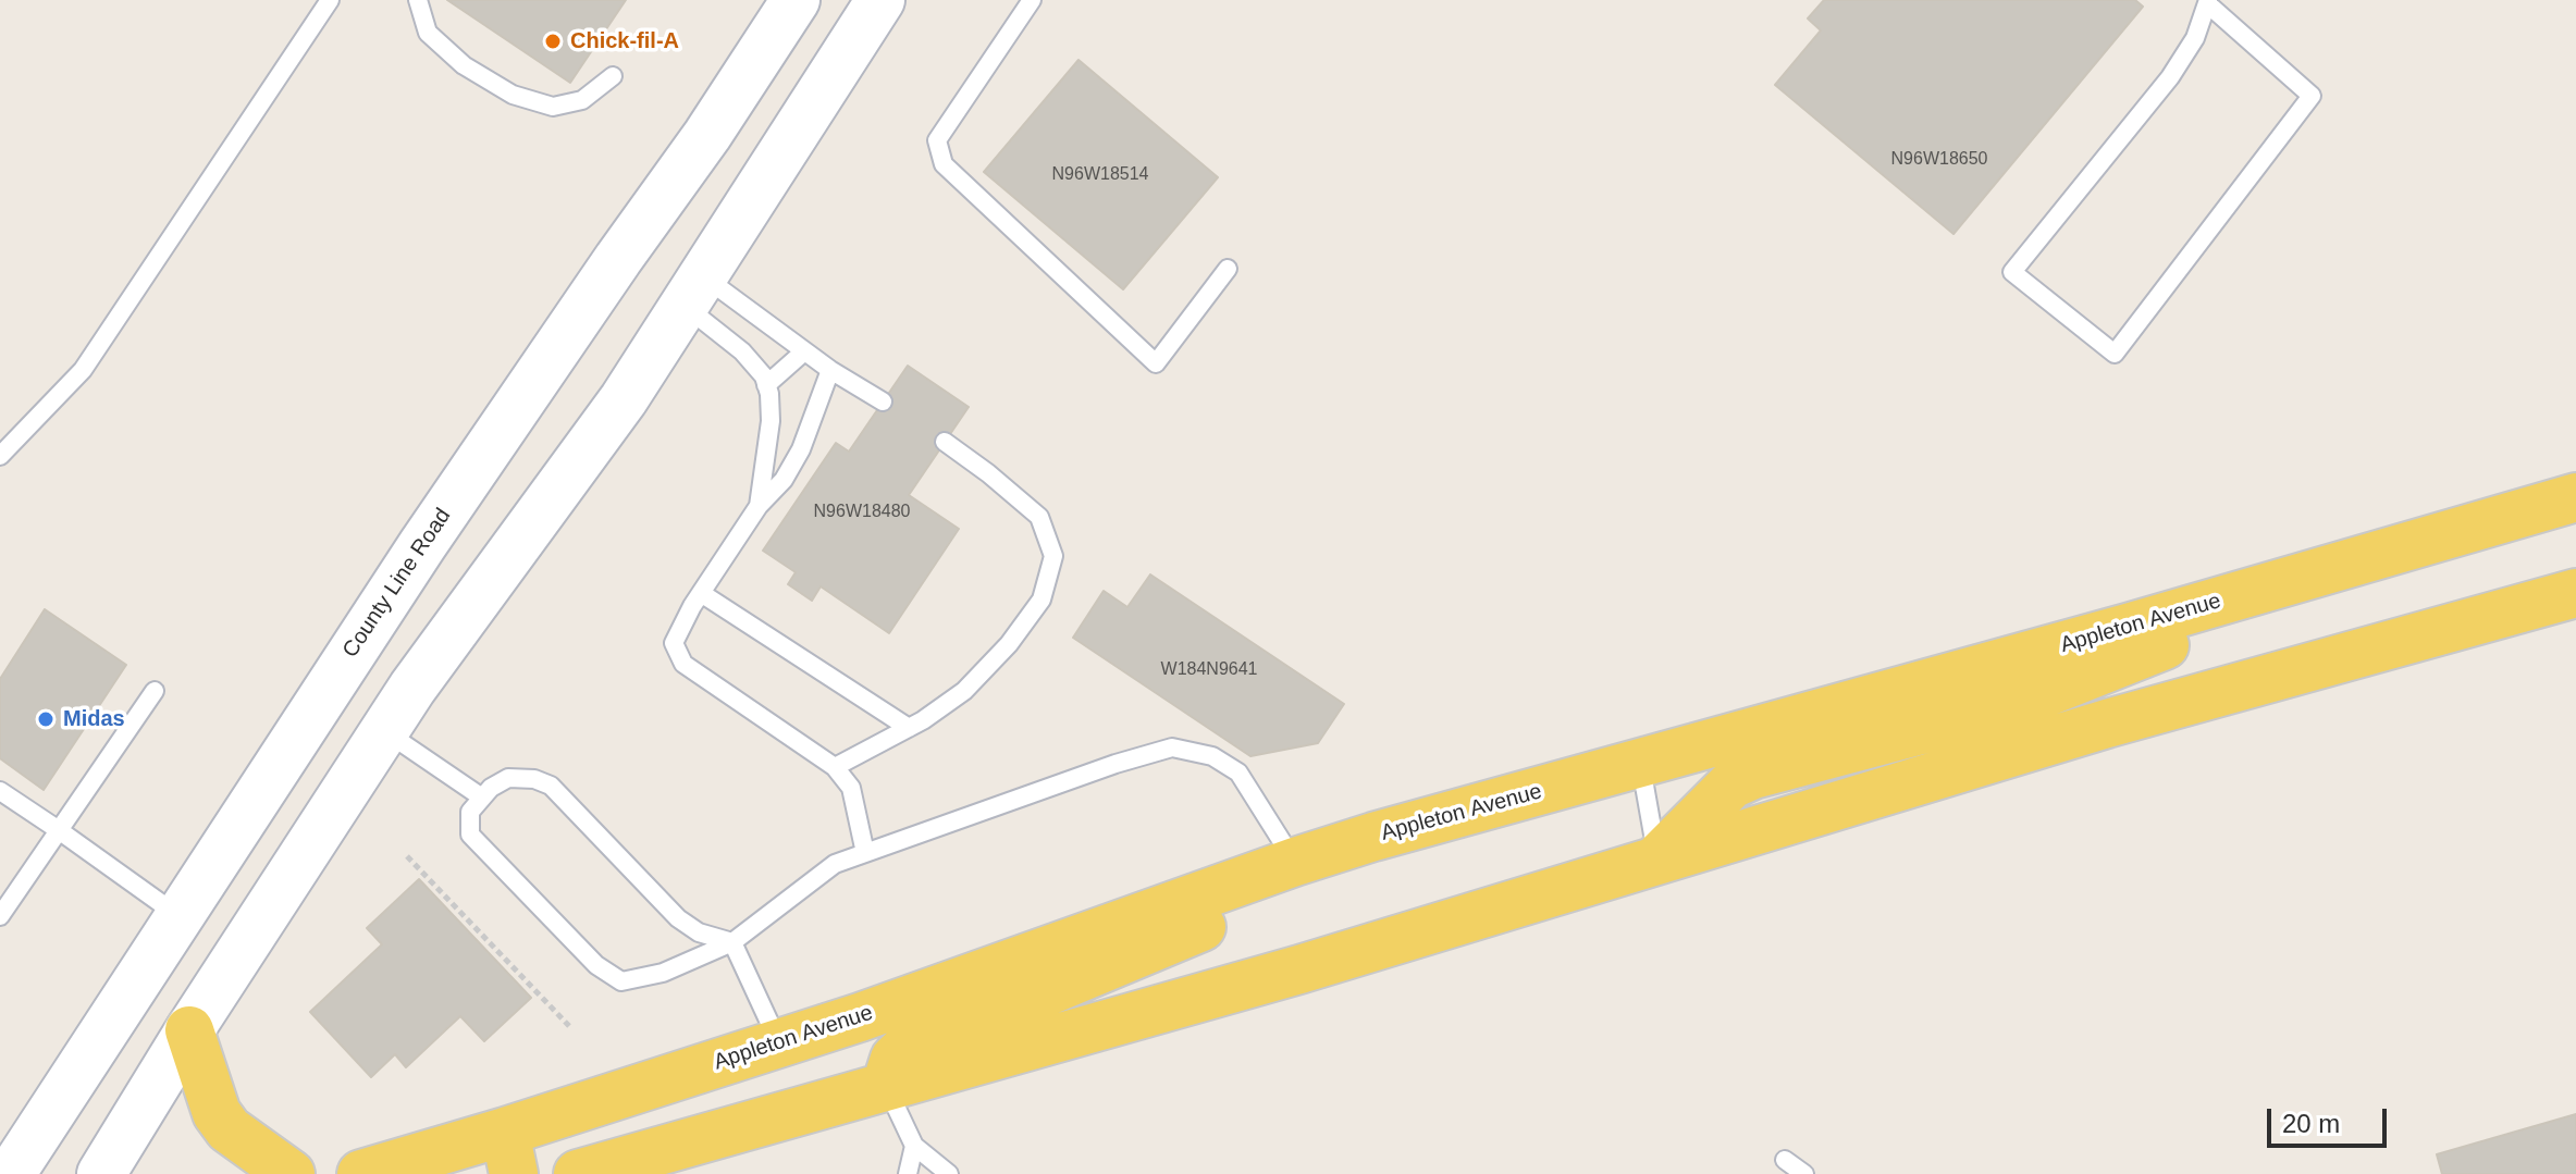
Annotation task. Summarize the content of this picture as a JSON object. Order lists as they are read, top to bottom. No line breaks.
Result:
{"streets":{"main road":["County Line Road","Appleton Avenue"]},"places":["Chick-fil-A","Midas"],"house_numbers":["N96W18650","N96W18514","N96W18480","W184N9641"],"scale_bar":"20 m"}
